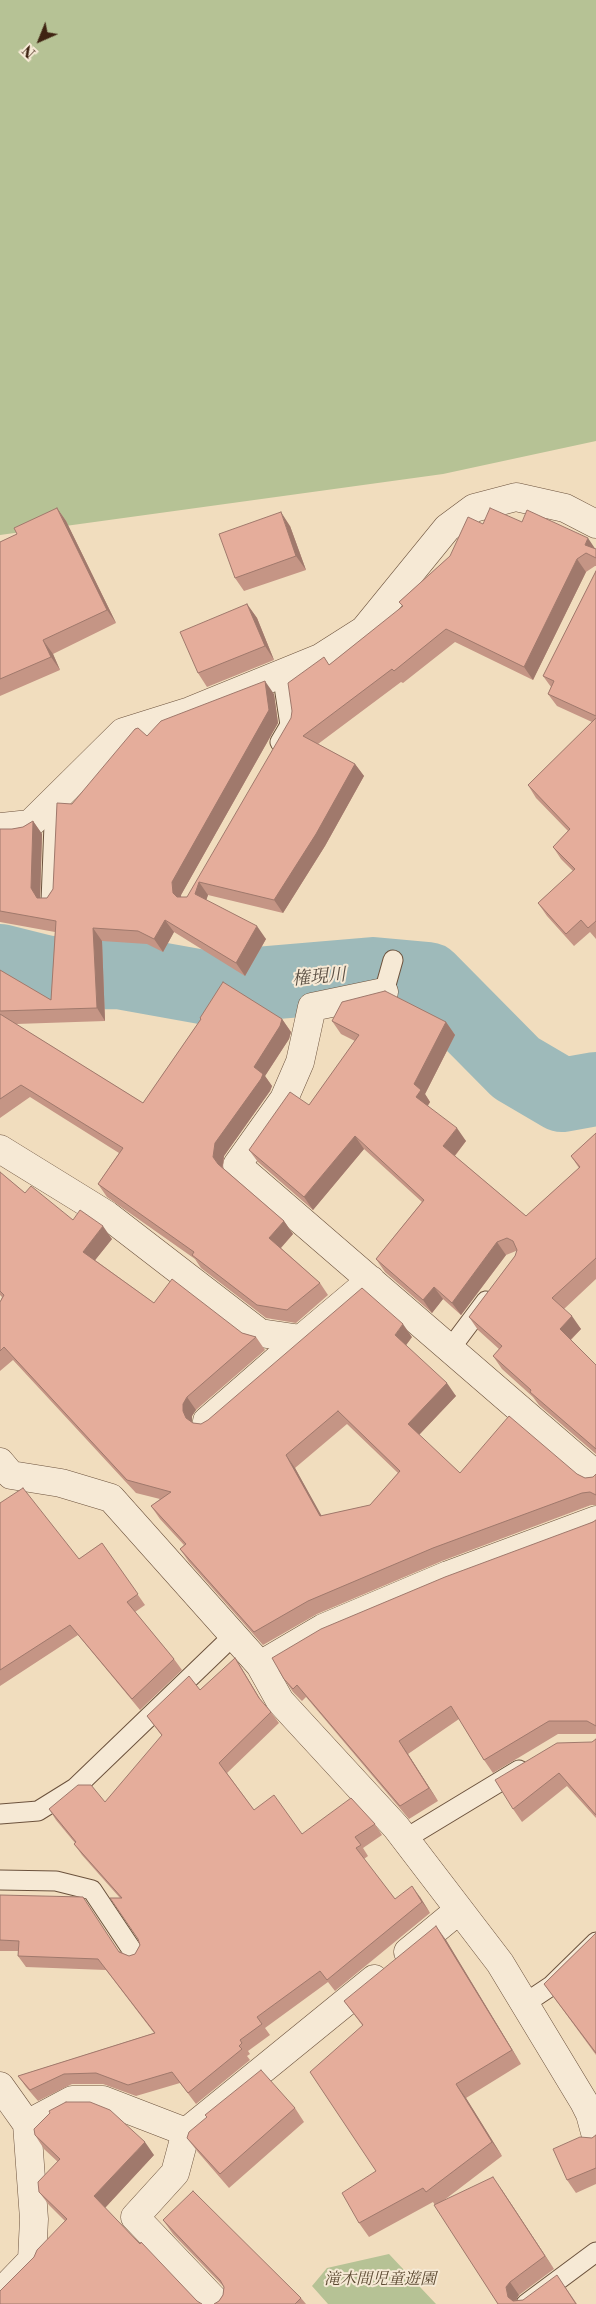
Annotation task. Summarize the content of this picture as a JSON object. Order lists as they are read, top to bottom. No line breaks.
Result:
{"water":["権現川"],"parks":["滝木間児童遊園"],"north":"bottom left"}
